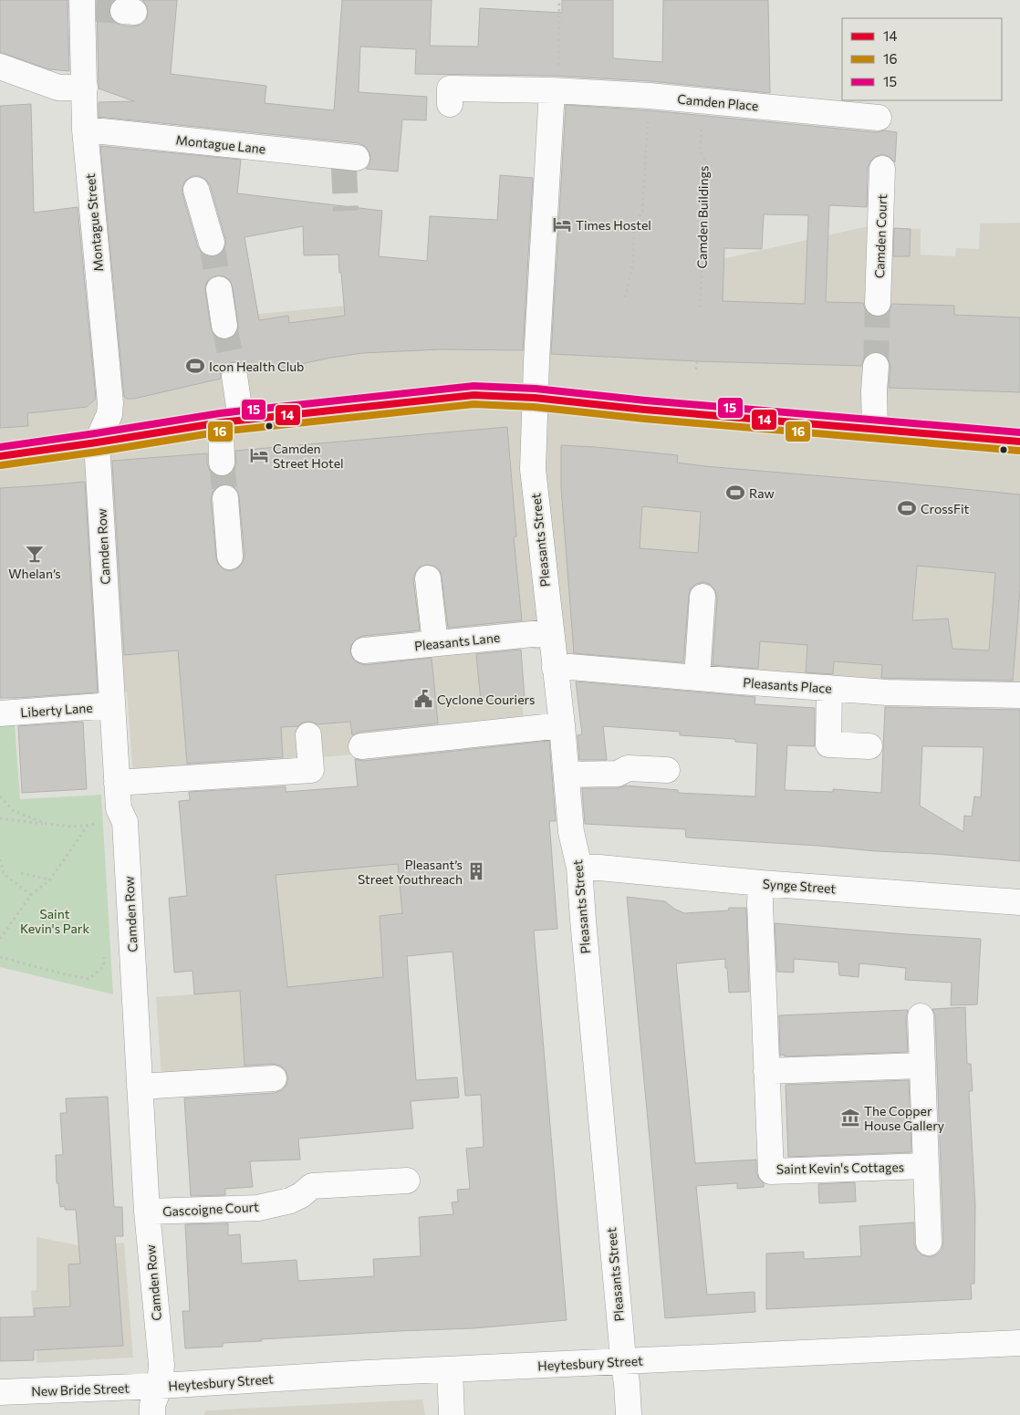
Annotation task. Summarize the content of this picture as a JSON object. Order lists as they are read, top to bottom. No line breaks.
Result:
{"streets":{"street":["Camden Place","Montague Lane","Montague Street","Camden Court","Pleasants Street","Camden Row","Pleasants Lane","Pleasants Place","Liberty Lane","Synge Street","Saint Kevin's Cottages","Gascoigne Court","Heytesbury Street","New Bride Street"],"path":["Camden Buildings"]},"crossings":[["Camden Place","Camden Buildings"],["Montague Lane","Montague Street"],["Montague Street","Camden Row"],["Pleasants Street","Pleasants Lane"],["Pleasants Street","Pleasants Place"],["Pleasants Street","Synge Street"],["Pleasants Street","Heytesbury Street"],["Camden Row","Liberty Lane"],["Camden Row","Gascoigne Court"],["Camden Row","Heytesbury Street"],["Camden Row","New Bride Street"],["Synge Street","Saint Kevin's Cottages"],["Heytesbury Street","New Bride Street"]],"parks":["Saint Kevin's Park"],"places":{"hotel":["Times Hostel","Camden Street Hotel"],"sports":["Icon Health Club","Raw","CrossFit"],"bar":["Whelan’s"],"public building":["Cyclone Couriers"],"building":["Pleasant’s Street Youthreach"],"museum":["The Copper House Gallery"]},"lines":["transit line 15","transit line 14","transit line 16"],"legend":["14","16","15"]}
